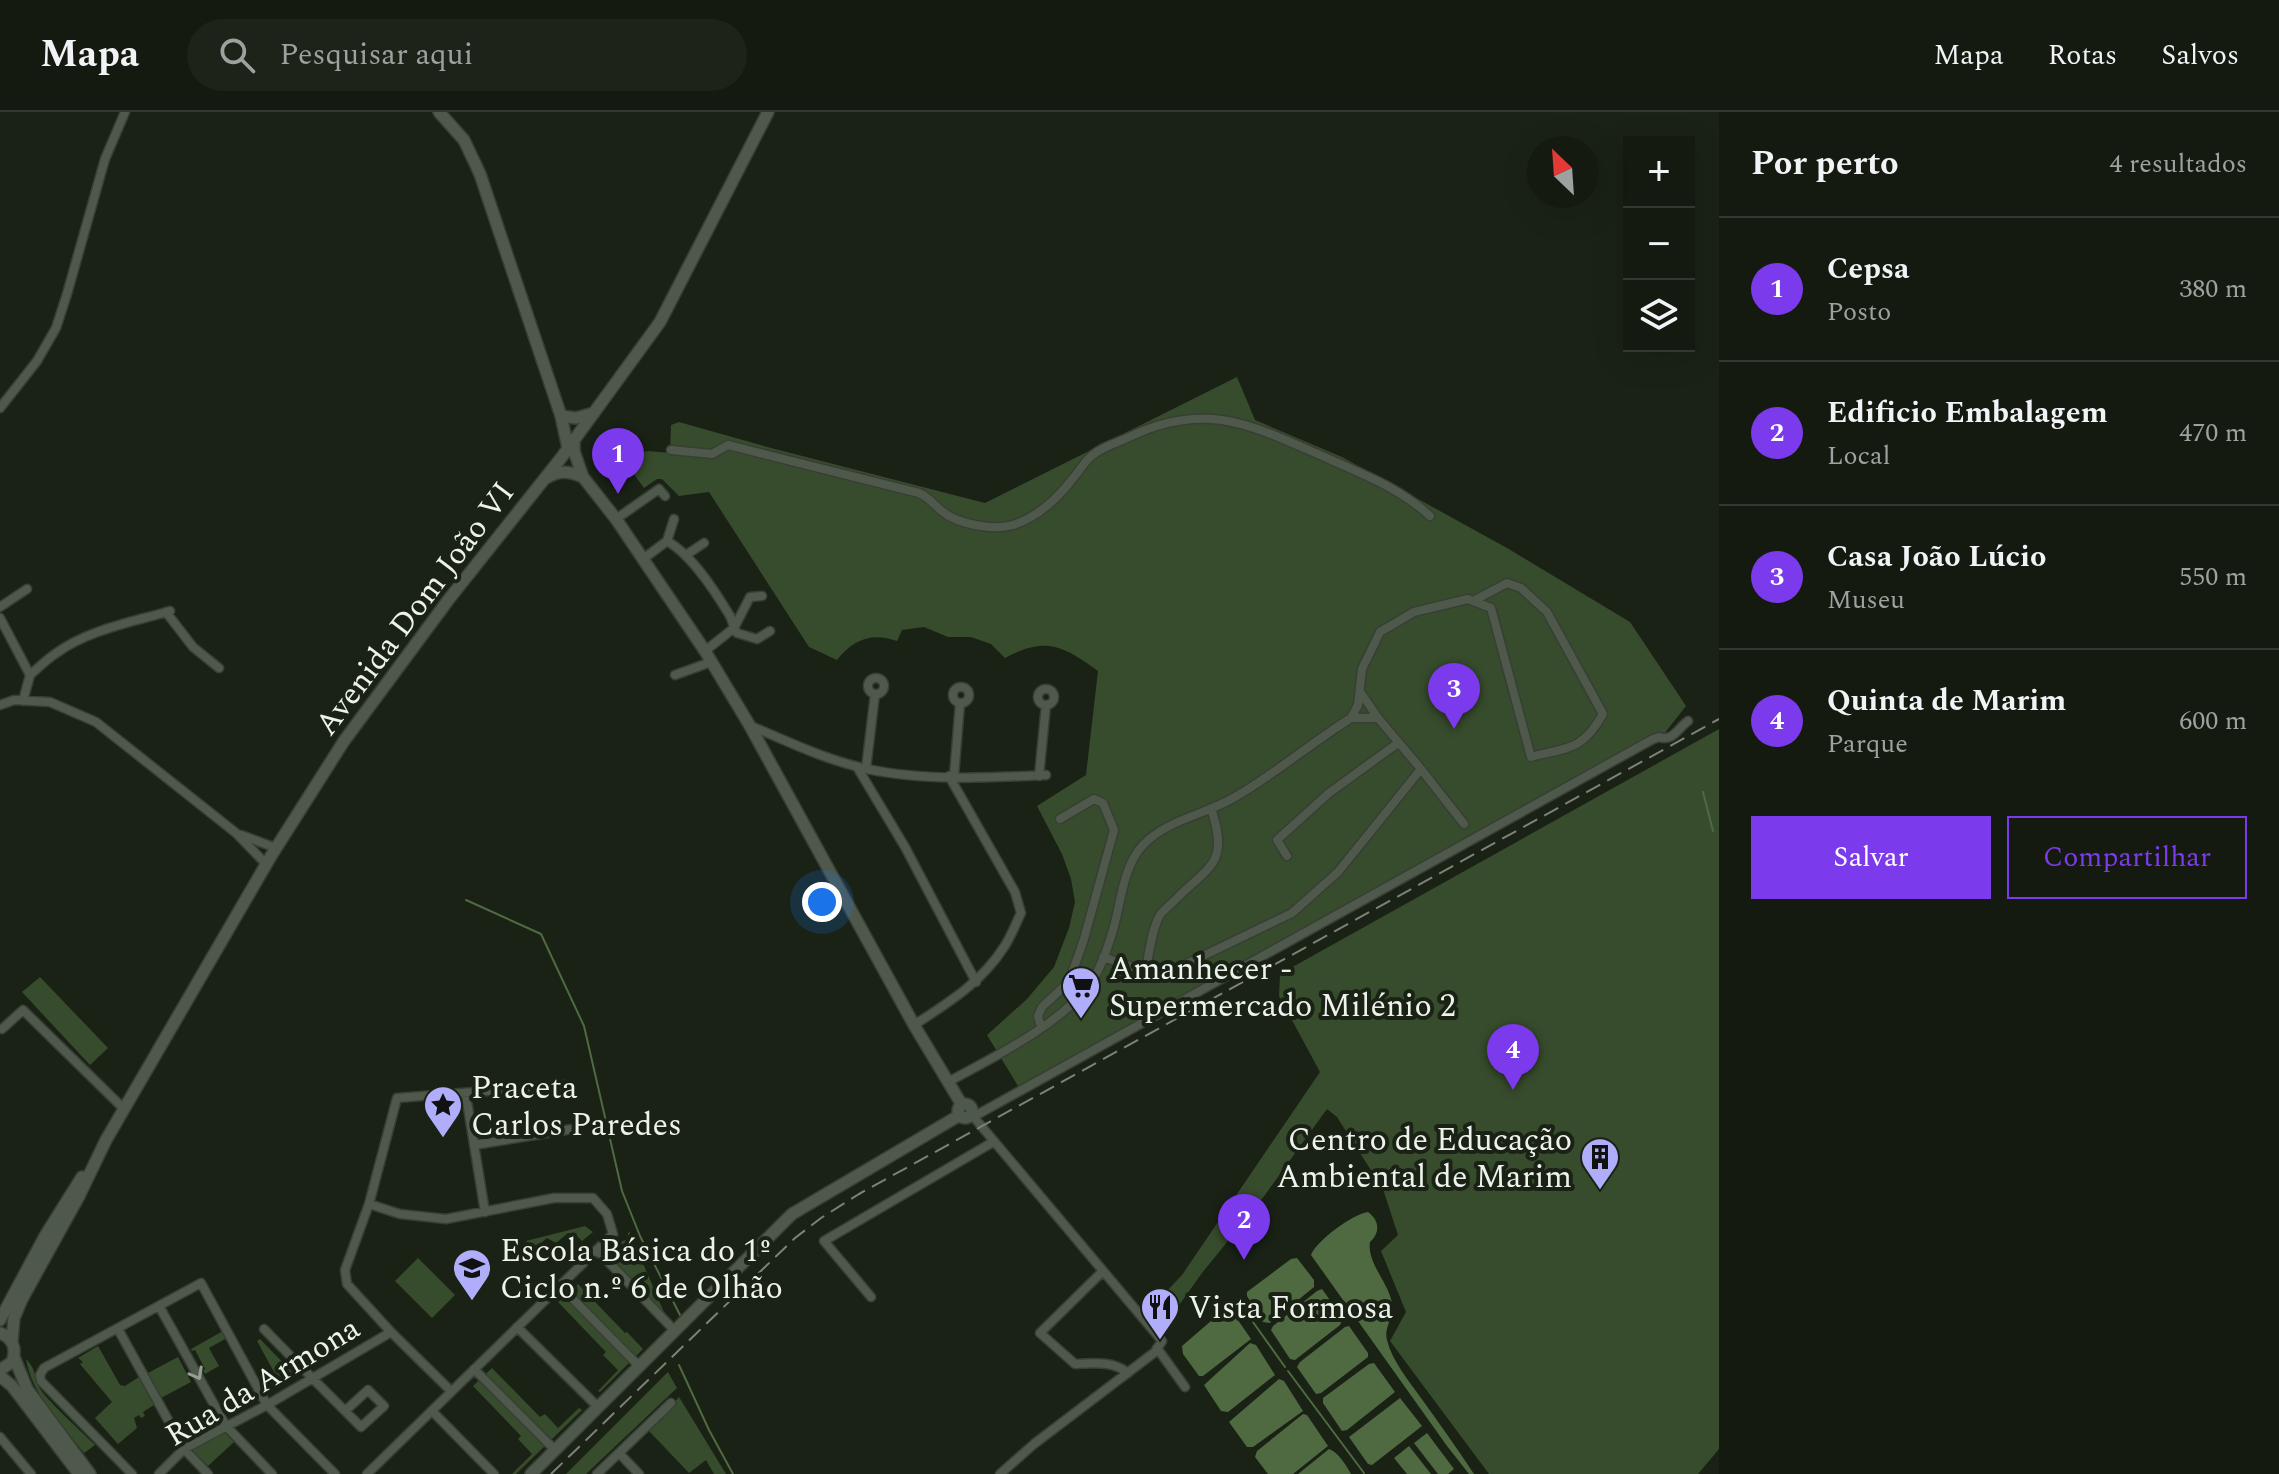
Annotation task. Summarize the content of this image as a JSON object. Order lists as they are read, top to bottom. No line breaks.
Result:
{"streets":{"main road":["Avenida Dom João VI"],"street":["Rua da Armona"]},"places":{"supermarket":["Amanhecer - Supermercado Milénio 2"],"place":["Praceta Carlos Paredes"],"building":["Centro de Educação Ambiental de Marim"],"school or university":["Escola Básica do 1º Ciclo n.º 6 de Olhão"],"restaurant":["Vista Formosa"]},"north":"top left","page":{"header":"Mapa","search":"Pesquisar aqui","nav":["Mapa","Rotas","Salvos"],"heading":["Por perto","4 resultados"],"map_buttons":["+","−"],"list":[{"mark":"1","name":"Cepsa","note":"Posto","value":"380 m"},{"mark":"2","name":"Edificio Embalagem","note":"Local","value":"470 m"},{"mark":"3","name":"Casa João Lúcio","note":"Museu","value":"550 m"},{"mark":"4","name":"Quinta de Marim","note":"Parque","value":"600 m"}],"pins":["1","3","4","2"],"buttons":["Salvar","Compartilhar"]}}
